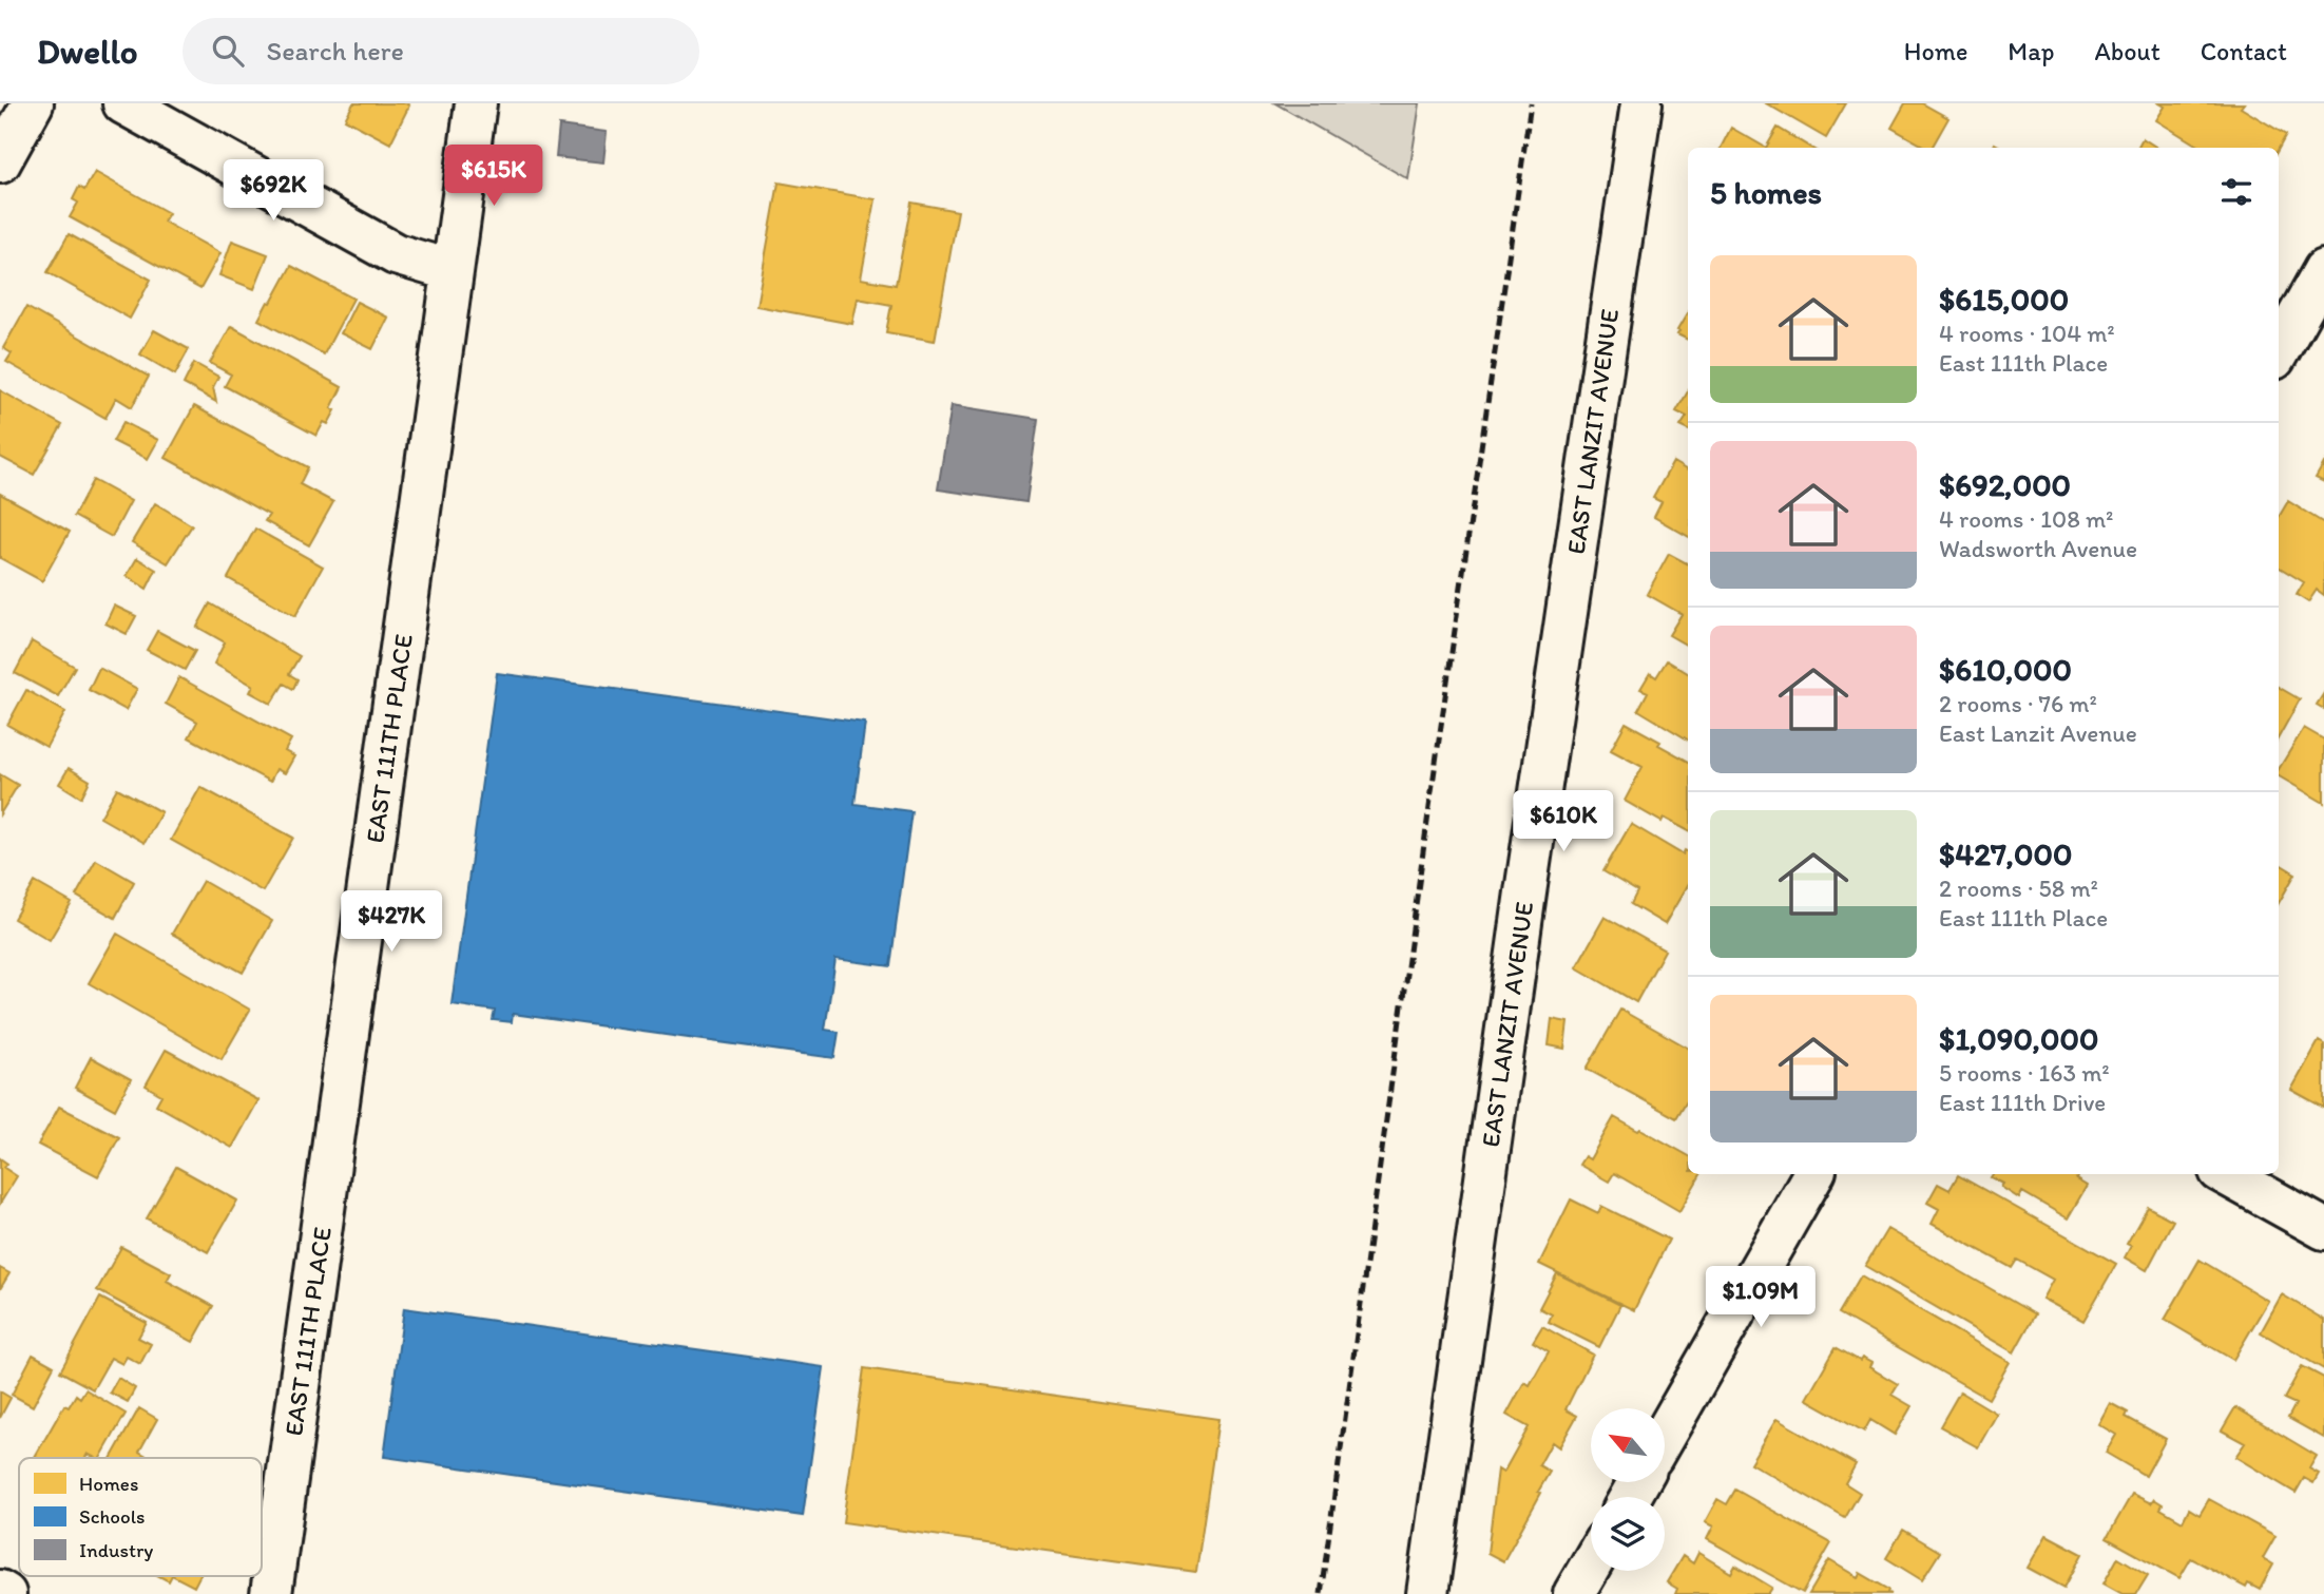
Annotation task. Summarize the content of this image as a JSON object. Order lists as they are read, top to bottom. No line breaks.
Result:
{"streets":{"street":["EAST LANZIT AVENUE","EAST 111TH PLACE"]},"legend":["Homes","Schools","Industry"],"north":"top left","page":{"header":"Dwello","search":"Search here","nav":["Home","Map","About","Contact"],"price":["$615K","$692K","$610K","$427K","$1.09M"],"heading":"5 homes","list":[{"name":"$615,000","note":"4 rooms · 104 m² · East 111th Place"},{"name":"$692,000","note":"4 rooms · 108 m² · Wadsworth Avenue"},{"name":"$610,000","note":"2 rooms · 76 m² · East Lanzit Avenue"},{"name":"$427,000","note":"2 rooms · 58 m² · East 111th Place"},{"name":"$1,090,000","note":"5 rooms · 163 m² · East 111th Drive"}]}}
